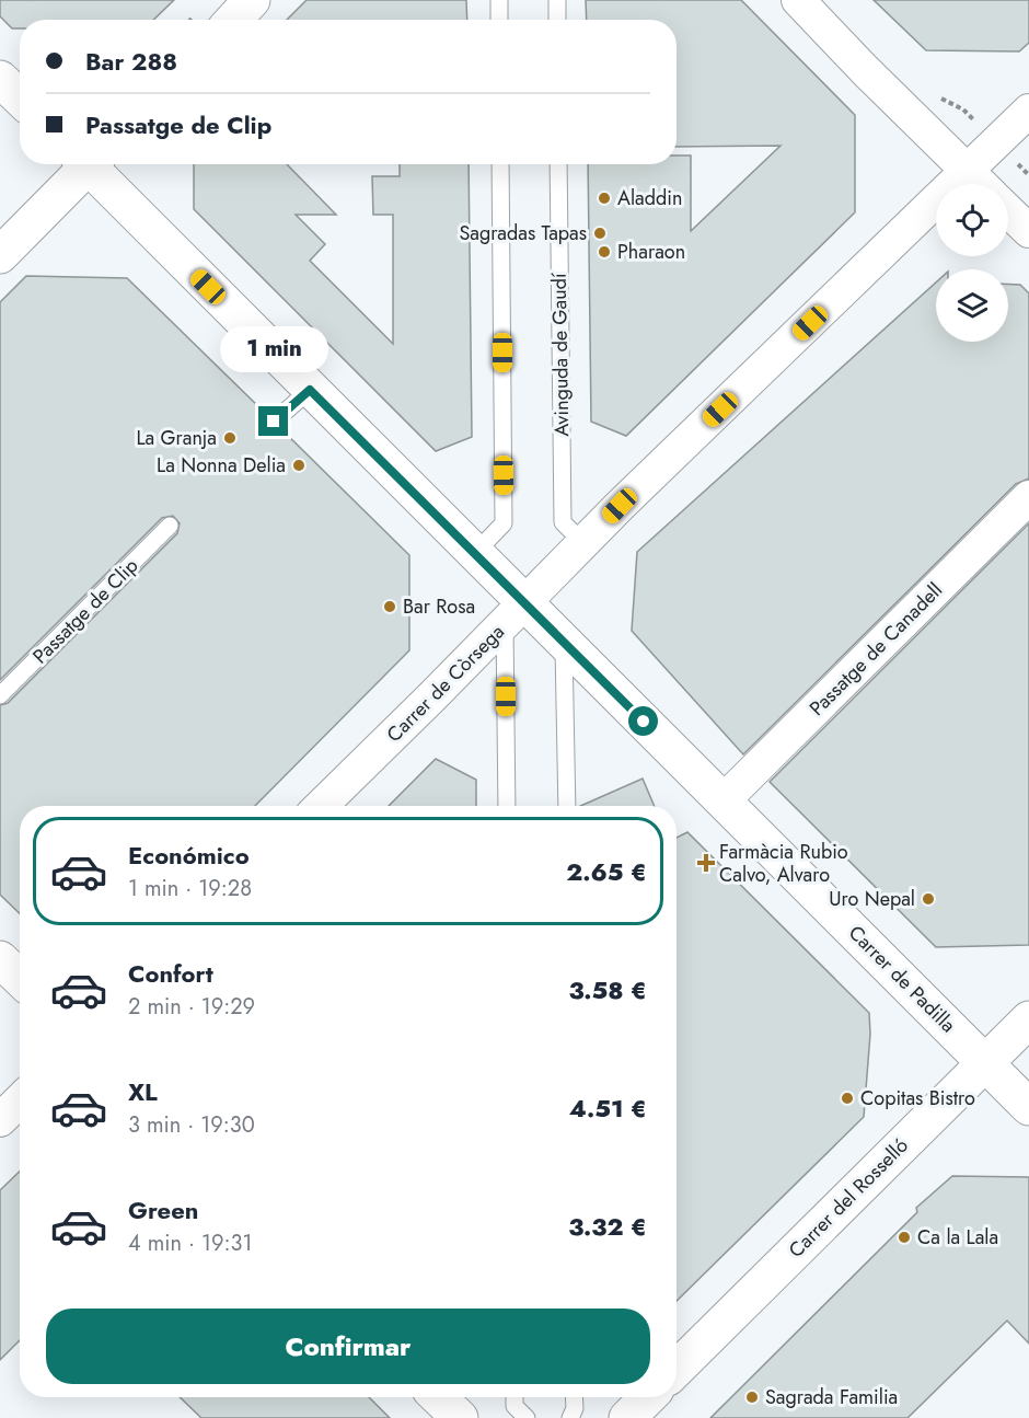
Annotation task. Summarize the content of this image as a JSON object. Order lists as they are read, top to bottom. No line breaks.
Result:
{"streets":{"main road":["Carrer de Padilla","Carrer del Rosselló"],"street":["Passatge de Canadell","Carrer de Còrsega"],"lane":["Avinguda de Gaudí","Passatge de Clip"]},"crossings":[["Avinguda de Gaudí","Carrer de Còrsega"],["Passatge de Canadell","Carrer de Padilla"],["Carrer de Còrsega","Carrer de Padilla"],["Carrer de Padilla","Carrer del Rosselló"]],"places":{"other":["Aladdin","Sagradas Tapas","Pharaon","La Granja","La Nonna Delia","Bar Rosa","Uro Nepal","Copitas Bistro","Ca la Lala","Sagrada Familia"],"health":["Farmàcia Rubio Calvo, Alvaro"]},"page":{"banner":["Bar 288","Passatge de Clip"],"bubble":"1 min","list":[{"name":"Económico","note":"1 min · 19:28","value":"2.65 €"},{"name":"Confort","note":"2 min · 19:29","value":"3.58 €"},{"name":"XL","note":"3 min · 19:30","value":"4.51 €"},{"name":"Green","note":"4 min · 19:31","value":"3.32 €"}],"buttons":"Confirmar"}}
